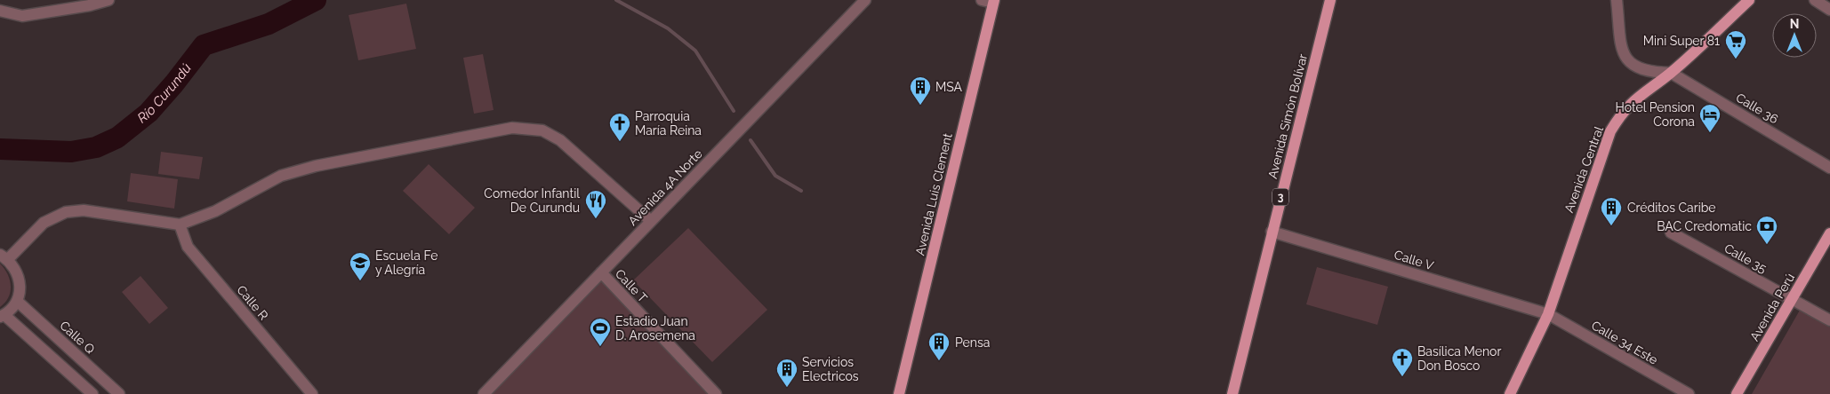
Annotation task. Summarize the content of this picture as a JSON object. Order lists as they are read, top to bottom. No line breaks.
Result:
{"streets":{"main road":["Avenida Simón Bolívar","Avenida Central","Avenida Luis Clement","3","Avenida Perú"],"street":["Calle 36","Avenida 4A Norte","Calle 35","Calle V","Calle T","Calle R","Calle Q","Calle 34 Este"]},"crossings":[["Calle 36","Avenida Central"],["Avenida Simón Bolívar","Calle V"],["Avenida Central","Calle V"],["Avenida Central","Calle 34 Este"],["Avenida 4A Norte","Calle T"],["Calle 35","Avenida Perú"],["Calle V","Calle 34 Este"]],"water":["Río Curundú"],"places":{"supermarket":["Mini Super 81"],"building":["MSA","Créditos Caribe","Pensa","Servicios Electricos"],"hotel":["Hotel Pension Corona"],"church":["Parroquia María Reina","Basílica Menor Don Bosco"],"restaurant":["Comedor Infantil De Curundu"],"bank":["BAC Credomatic"],"school or university":["Escuela Fe y Alegría"],"sports":["Estadio Juan D. Arosemena"]},"north":"top"}
